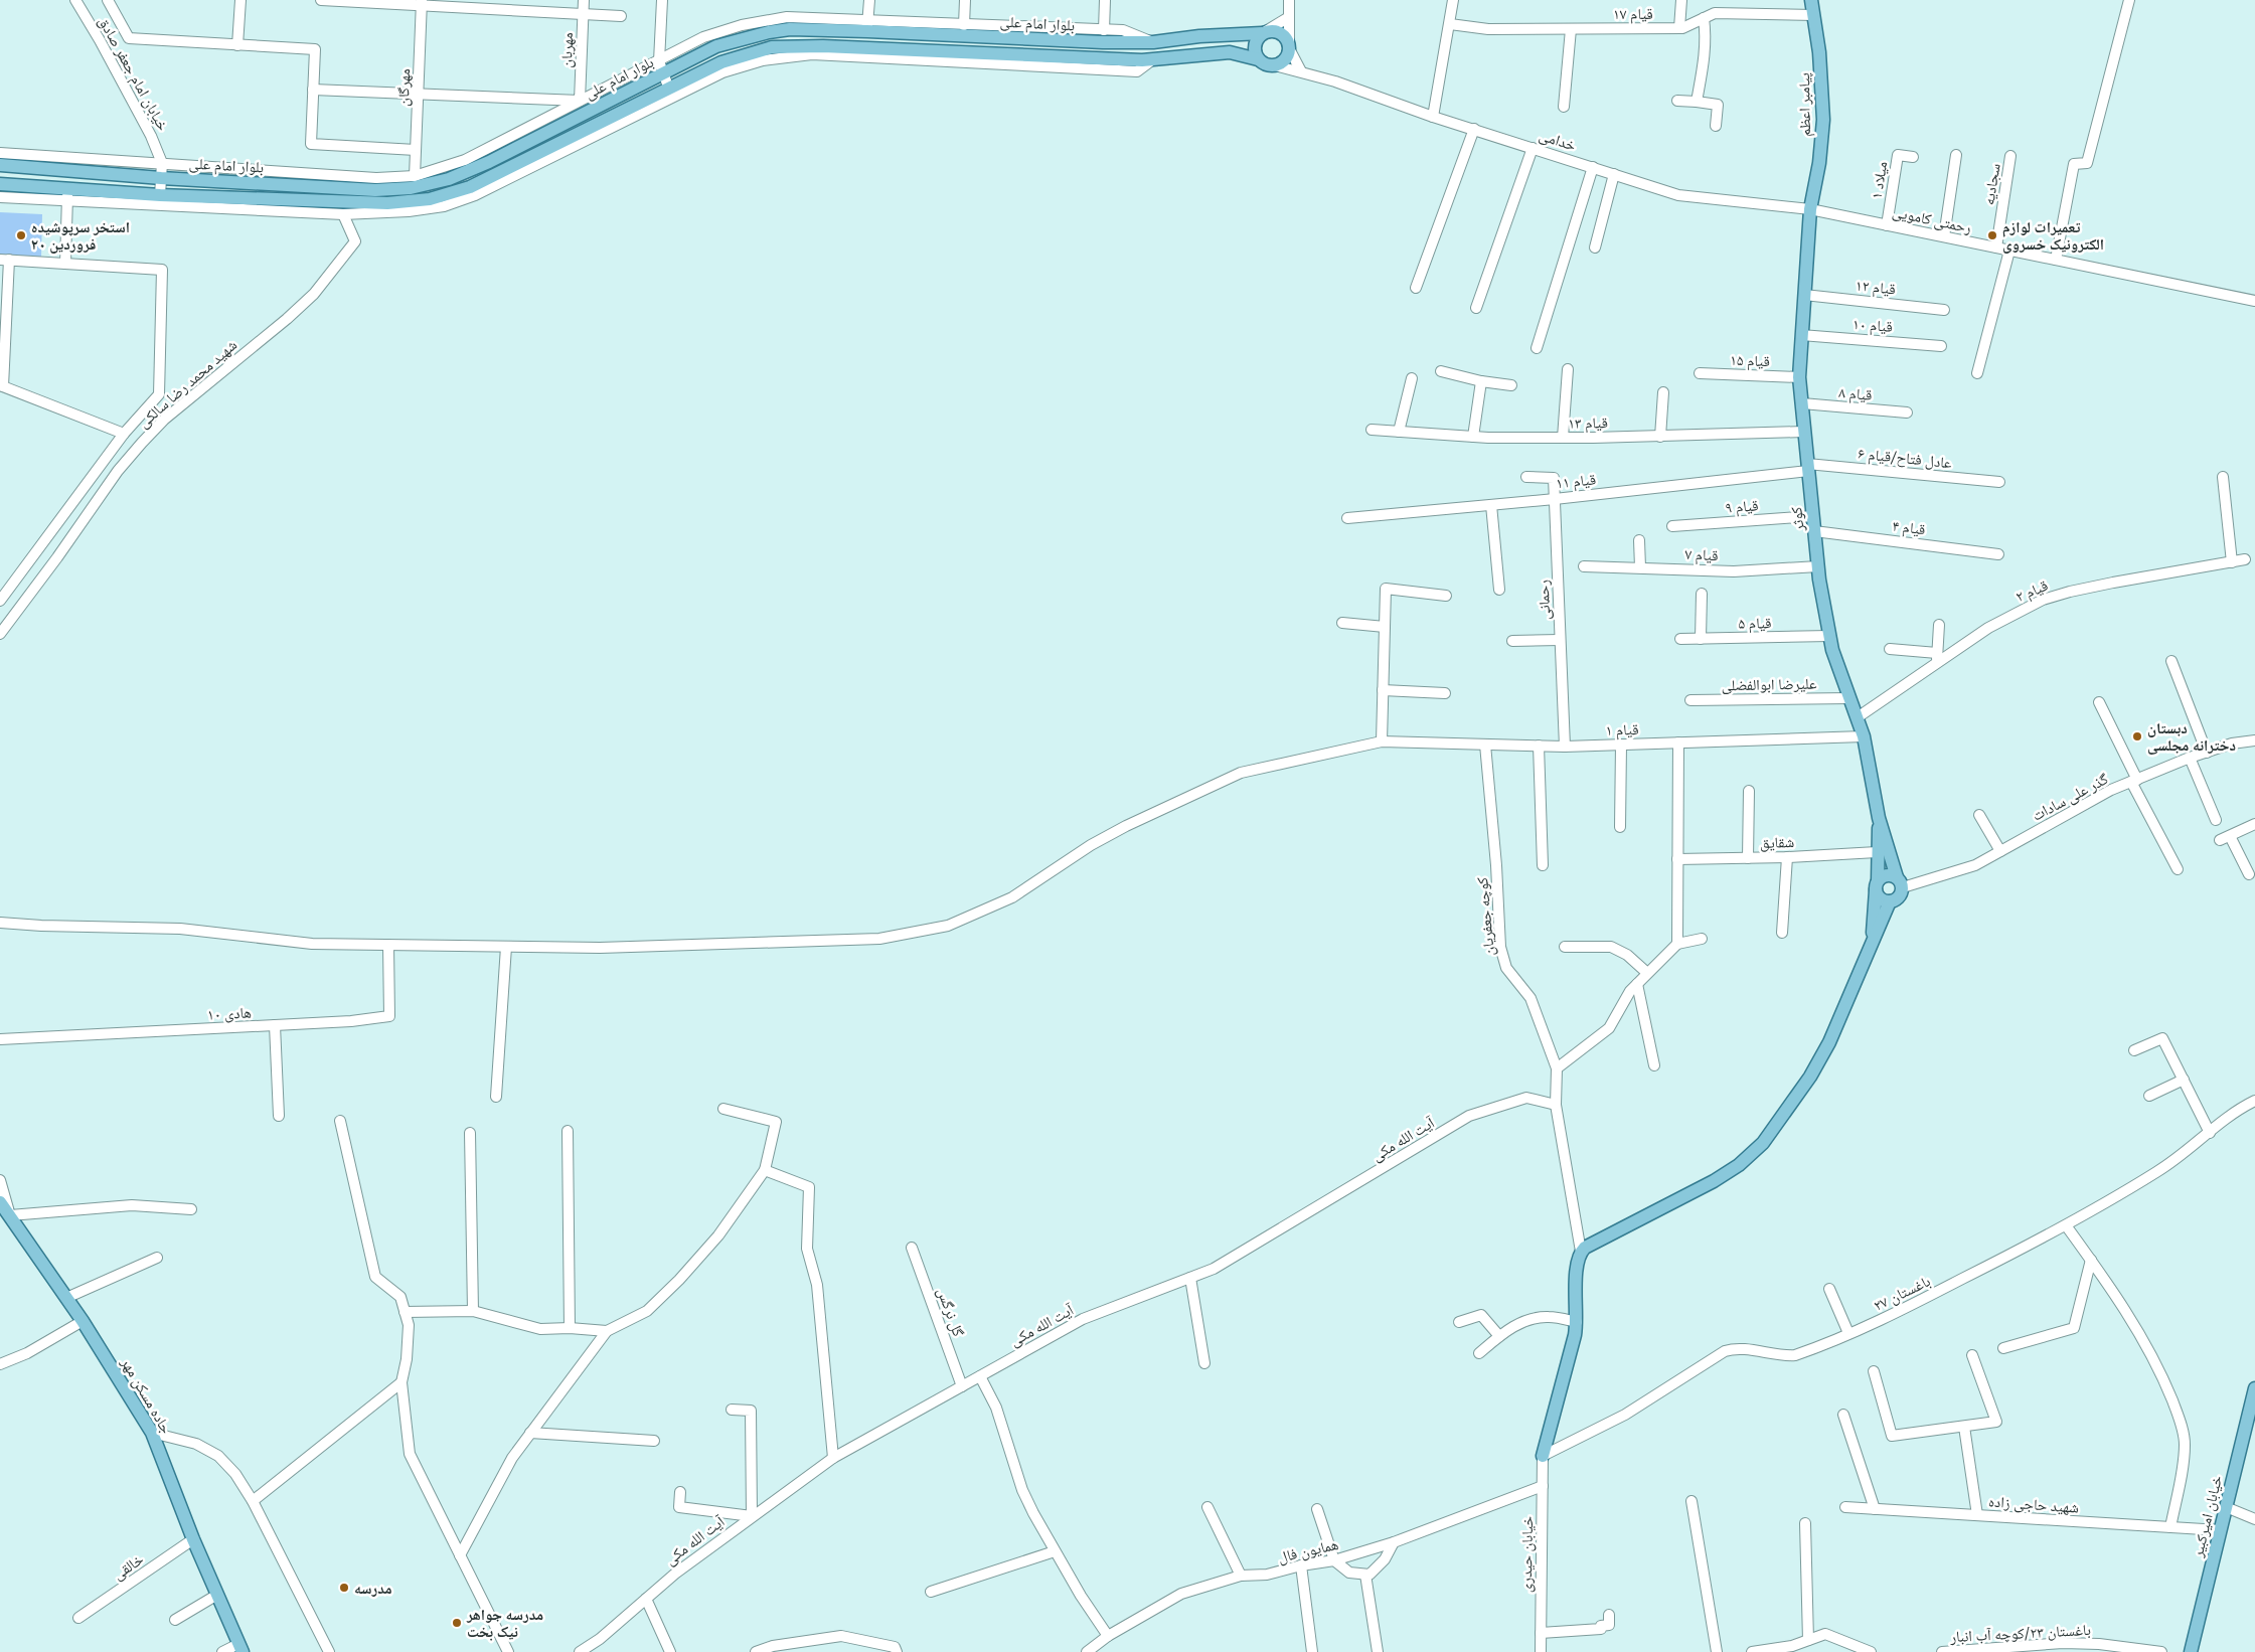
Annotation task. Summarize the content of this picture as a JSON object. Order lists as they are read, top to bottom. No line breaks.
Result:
{"streets":{"main road":["بلوار امام علی","پیامبر اعظم","کوثر","جاده مسکن مهر","خیابان امیرکبیر"],"street":["قیام ۱۷","مهربان","خیابان امام جعفر صادق","مهرگان","خدامی","میلاد ۱","سجادیه","رحمتی کامویی","قیام ۱۲","قیام ۱۰","قیام ۱۵","شهید محمد رضا سالکی","قیام ۸","قیام ۱۳","عادل فتاح/قیام ۶","قیام ۱۱","قیام ۹","قیام ۴","قیام ۷","قیام ۲","رحمانی","قیام ۵","علیرضا ابوالفضلی","قیام ۱","گذر علی سادات","شقایق","کوچه جعفریان","هادی ۱۰","آیت الله مکی","باغستان ۲۷","گل نرگس","شهید حاجی زاده","همایون فال","خیابان حیدری","خالقی","باغستان ۲۳/کوچه آب انبار"]},"crossings":[["قیام ۱۷","پیامبر اعظم"],["بلوار امام علی","خدامی"],["پیامبر اعظم","خدامی"],["پیامبر اعظم","رحمتی کامویی"],["پیامبر اعظم","کوثر"],["خدامی","رحمتی کامویی"],["خدامی","کوثر"],["میلاد ۱","رحمتی کامویی"],["سجادیه","رحمتی کامویی"],["رحمتی کامویی","کوثر"],["قیام ۱۲","کوثر"],["قیام ۱۰","کوثر"],["قیام ۱۵","کوثر"],["قیام ۸","کوثر"],["قیام ۱۳","کوثر"],["عادل فتاح/قیام ۶","قیام ۱۱"],["عادل فتاح/قیام ۶","کوثر"],["قیام ۱۱","کوثر"],["قیام ۱۱","رحمانی"],["قیام ۹","کوثر"],["کوثر","قیام ۴"],["کوثر","قیام ۷"],["کوثر","قیام ۲"],["کوثر","قیام ۵"],["کوثر","علیرضا ابوالفضلی"],["کوثر","قیام ۱"],["رحمانی","قیام ۱"],["قیام ۱","کوچه جعفریان"],["قیام ۱","هادی ۱۰"],["کوچه جعفریان","آیت الله مکی"],["آیت الله مکی","گل نرگس"],["باغستان ۲۷","خیابان حیدری"],["جاده مسکن مهر","خالقی"],["شهید حاجی زاده","خیابان امیرکبیر"],["همایون فال","خیابان حیدری"]],"places":["استخر سرپوشیده ۲۰ فروردین","تعمیرات لوازم الکترونیک خسروی","دبستان دخترانه مجلسی","مدرسه","مدرسه جواهر نیک بخت"]}
